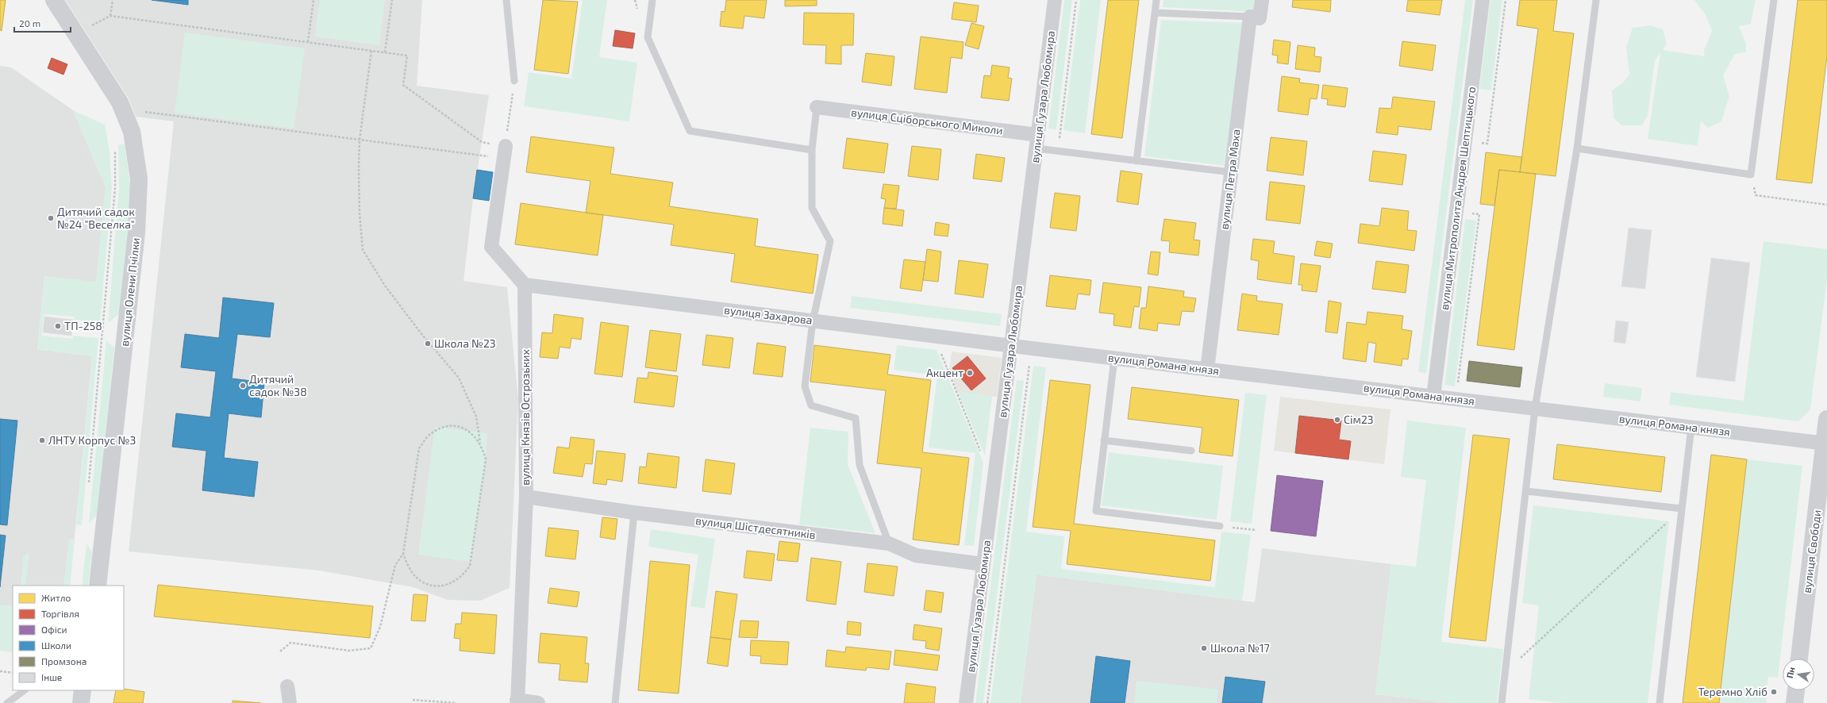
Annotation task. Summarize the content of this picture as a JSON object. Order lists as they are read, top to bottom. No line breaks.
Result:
{"streets":{"street":["вулиця Гузара Любомира","вулиця Сціборського Миколи","вулиця Петра Маха","вулиця Митрополита Андрея Шептицького","вулиця Олени Пчілки","вулиця Захарова","вулиця Романа князя","вулиця Князів Острозьких","вулиця Шістдесятників","вулиця Свободи"]},"crossings":[["вулиця Гузара Любомира","вулиця Сціборського Миколи"],["вулиця Гузара Любомира","вулиця Захарова"],["вулиця Гузара Любомира","вулиця Романа князя"],["вулиця Гузара Любомира","вулиця Шістдесятників"],["вулиця Петра Маха","вулиця Романа князя"],["вулиця Митрополита Андрея Шептицького","вулиця Романа князя"],["вулиця Захарова","вулиця Романа князя"],["вулиця Захарова","вулиця Князів Острозьких"],["вулиця Романа князя","вулиця Свободи"],["вулиця Князів Острозьких","вулиця Шістдесятників"]],"places":["Дитячий садок №24 \"Веселка\"","ТП-258","Школа №23","Акцент","Дитячий садок №38","Сім23","ЛНТУ Корпус №3","Школа №17","Теремно Хліб"],"legend":["Житло","Торгівля","Офіси","Школи","Промзона","Інше"],"scale_bar":"20 m","north":"left"}
